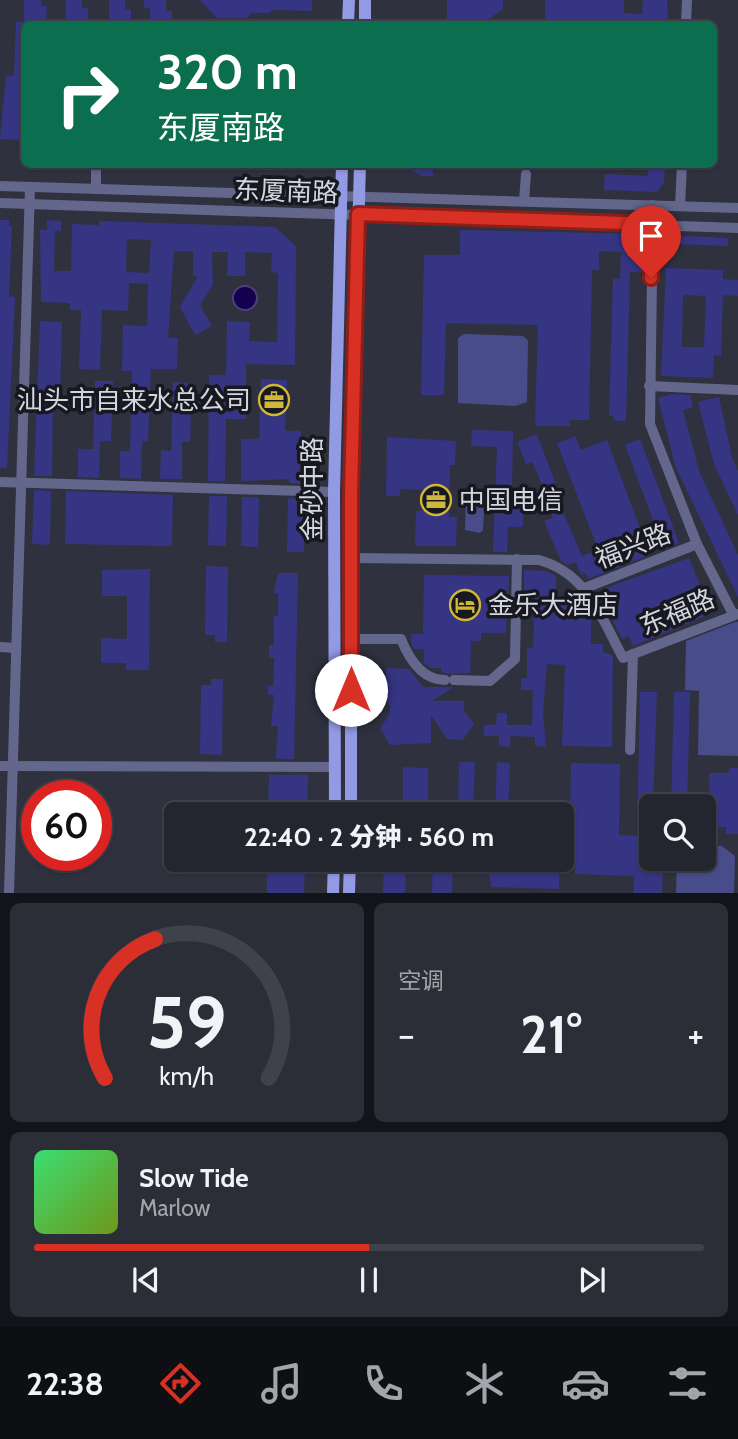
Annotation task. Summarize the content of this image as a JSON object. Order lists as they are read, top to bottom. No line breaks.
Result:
{"streets":{"main road":["金砂中路"],"street":["东厦南路","福兴路","东福路"]},"crossings":[["东厦南路","金砂中路"],["东厦南路","东福路"],["金砂中路","东福路"],["福兴路","东福路"]],"places":{"office":["汕头市自来水总公司","中国电信"],"hotel":["金乐大酒店"]},"page":{"turn":["320 m","东厦南路"],"limit":"60","trip":"22:40 · 2 分钟 · 560 m","tile":"空调","heat":["−","21°","+"],"song":["Slow Tide","Marlow"],"tabs":"22:38","gauge":["59","km/h"]}}
